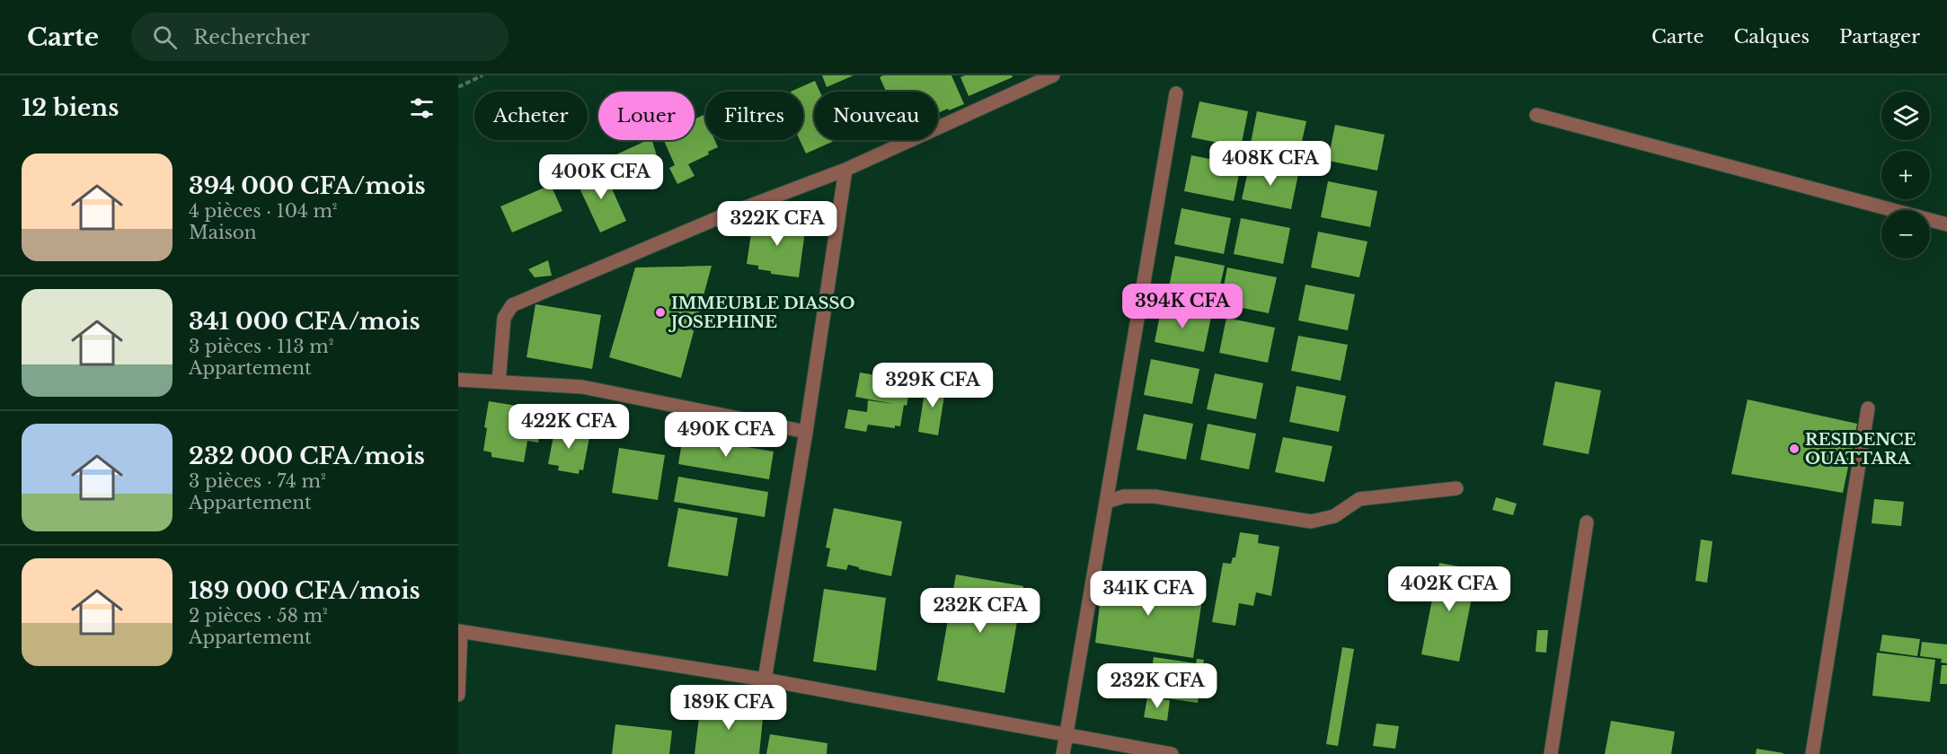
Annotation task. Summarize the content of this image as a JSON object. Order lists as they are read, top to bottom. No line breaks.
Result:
{"places":["IMMEUBLE DIASSO JOSEPHINE","RESIDENCE OUATTARA"],"page":{"header":"Carte","search":"Rechercher","nav":["Carte","Calques","Partager"],"heading":"12 biens","map_buttons":["+","−"],"chip":["Acheter","Louer","Filtres","Nouveau"],"list":[{"name":"394 000 CFA/mois","note":"4 pièces · 104 m² · Maison"},{"name":"341 000 CFA/mois","note":"3 pièces · 113 m² · Appartement"},{"name":"232 000 CFA/mois","note":"3 pièces · 74 m² · Appartement"},{"name":"189 000 CFA/mois","note":"2 pièces · 58 m² · Appartement"}],"price":["408K CFA","400K CFA","322K CFA","394K CFA","329K CFA","422K CFA","490K CFA","402K CFA","341K CFA","232K CFA","232K CFA","189K CFA"]}}
